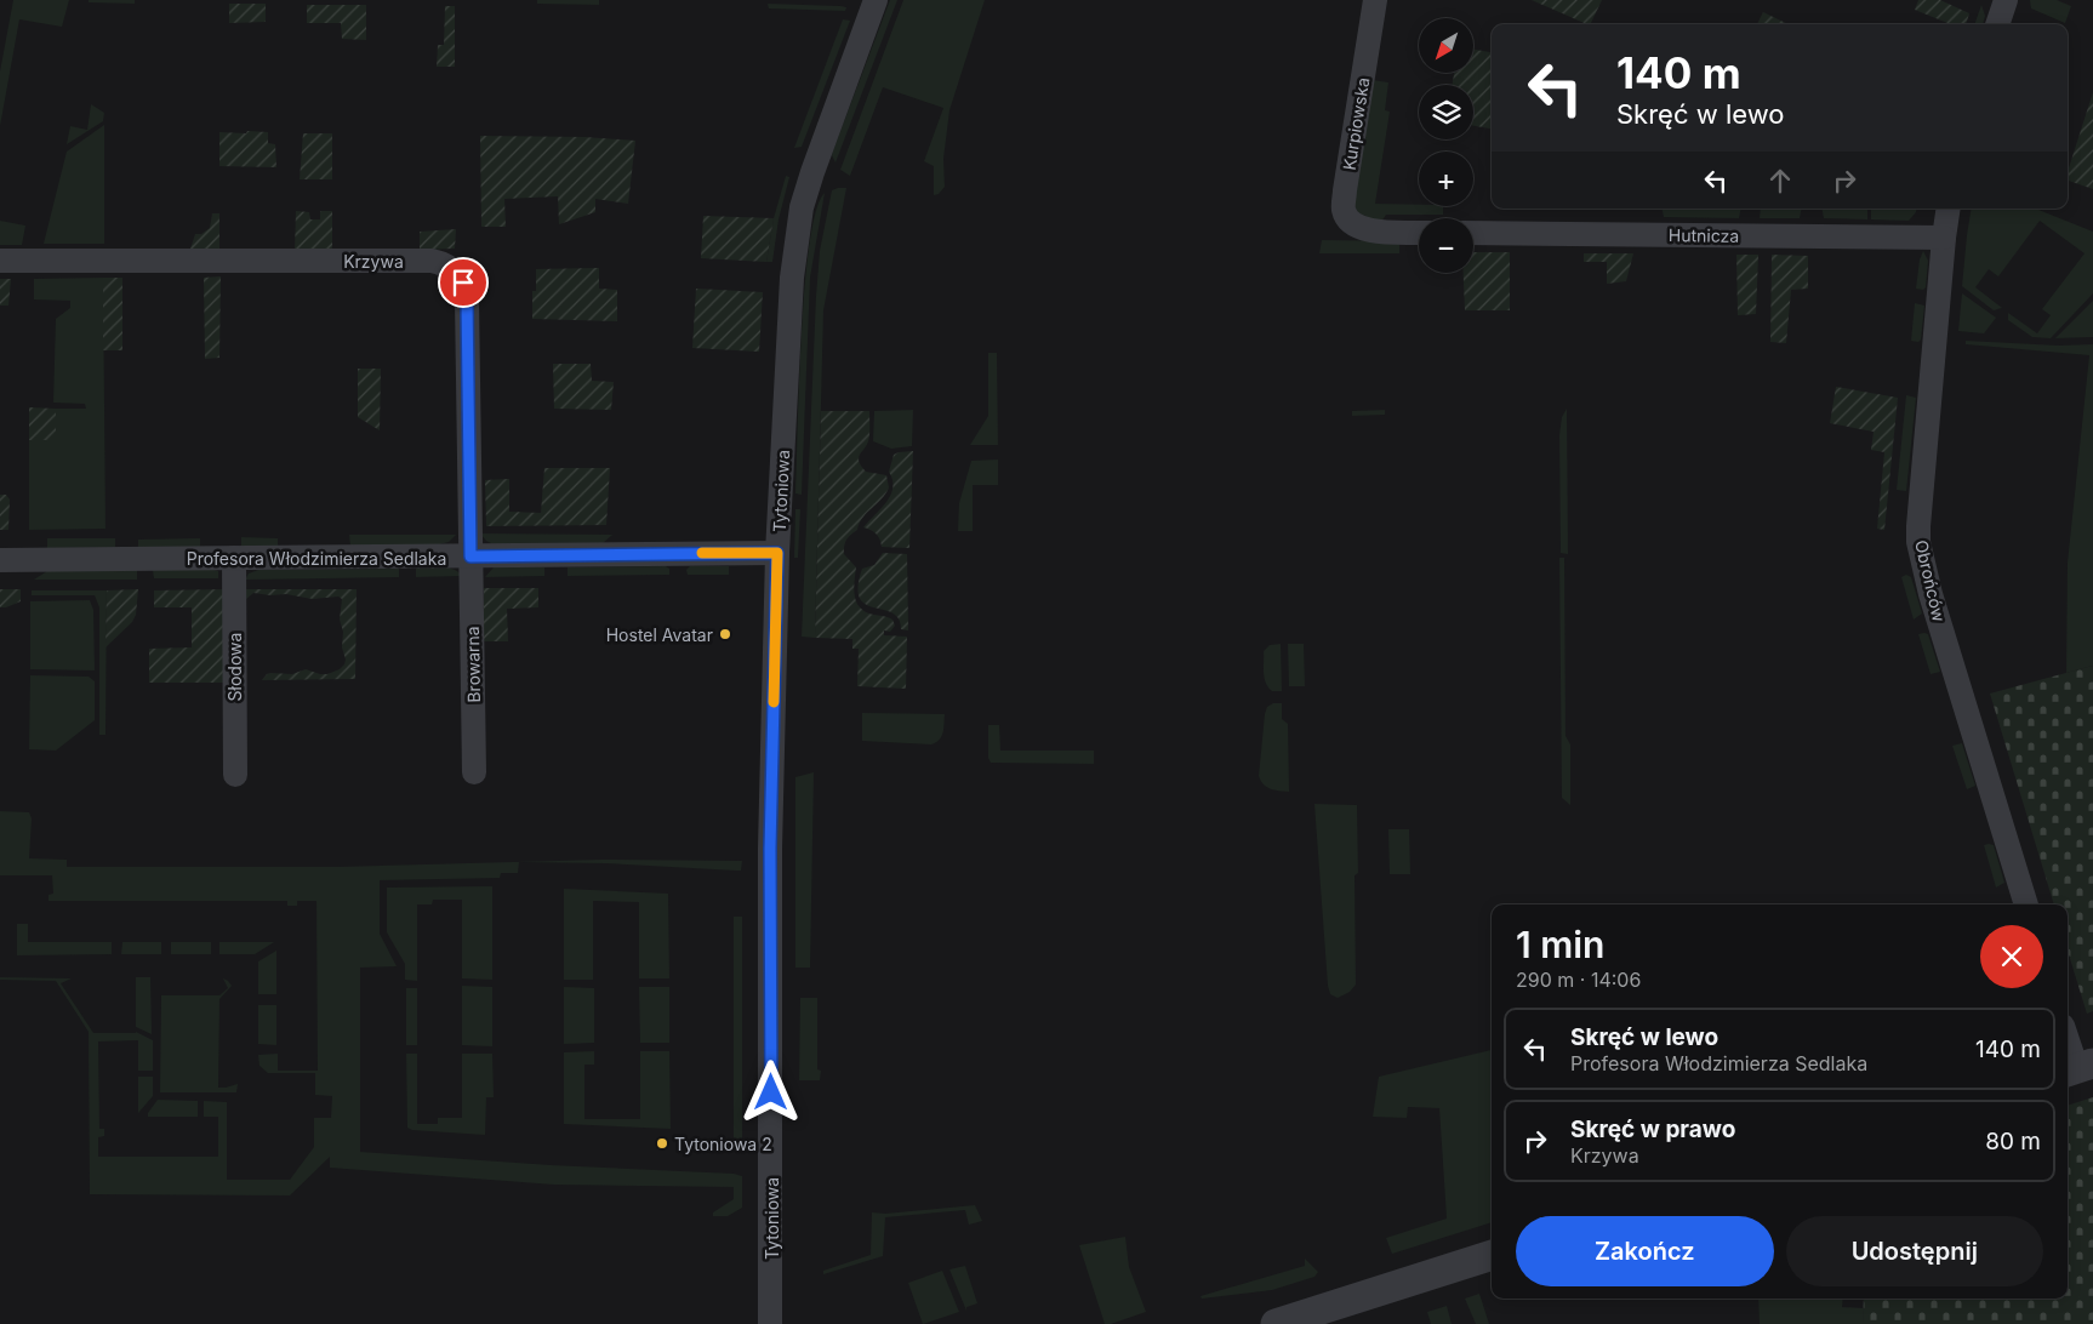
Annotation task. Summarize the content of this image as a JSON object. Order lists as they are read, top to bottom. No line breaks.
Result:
{"streets":{"street":["Kurpiowska","Hutnicza","Krzywa","Tytoniowa","Profesora Włodzimierza Sedlaka","Obrońców","Browarna","Słodowa"]},"crossings":[["Hutnicza","Obrońców"],["Krzywa","Profesora Włodzimierza Sedlaka"],["Krzywa","Browarna"],["Tytoniowa","Profesora Włodzimierza Sedlaka"],["Profesora Włodzimierza Sedlaka","Browarna"],["Profesora Włodzimierza Sedlaka","Słodowa"]],"places":["Hostel Avatar","Tytoniowa 2"],"north":"bottom left","page":{"map_buttons":["+","−"],"turn":["140 m","Skręć w lewo"],"heading":["1 min","290 m · 14:06"],"list":[{"name":"Skręć w lewo","note":"Profesora Włodzimierza Sedlaka","value":"140 m"},{"name":"Skręć w prawo","note":"Krzywa","value":"80 m"}],"buttons":["Zakończ","Udostępnij"]}}
